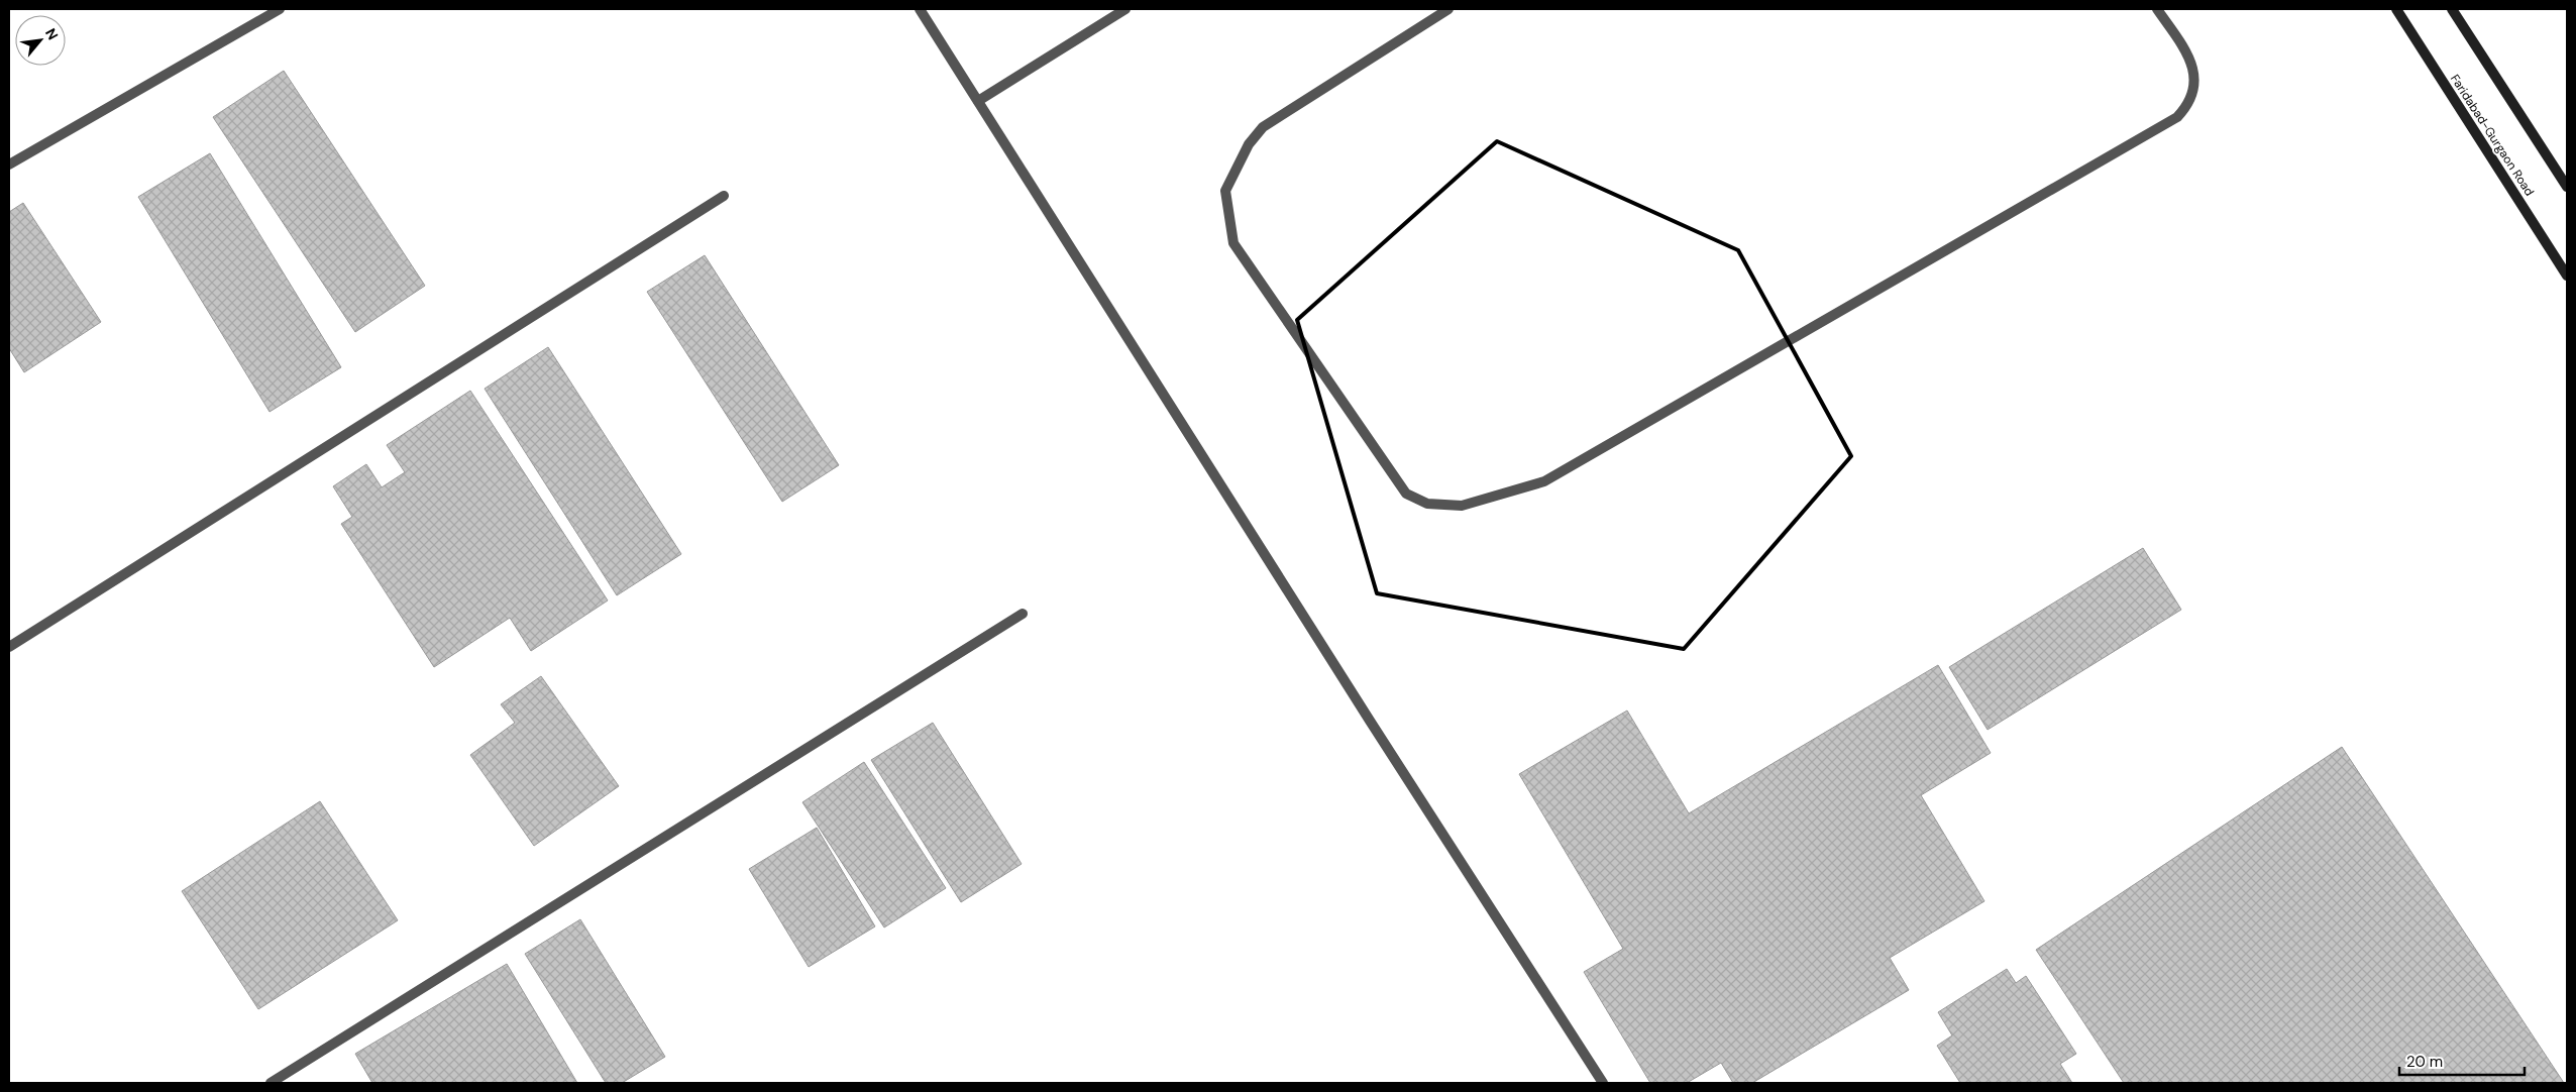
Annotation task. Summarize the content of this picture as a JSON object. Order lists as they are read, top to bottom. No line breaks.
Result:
{"streets":{"main road":["Faridabad-Gurgaon Road"]},"scale_bar":"20 m","north":"top right"}
